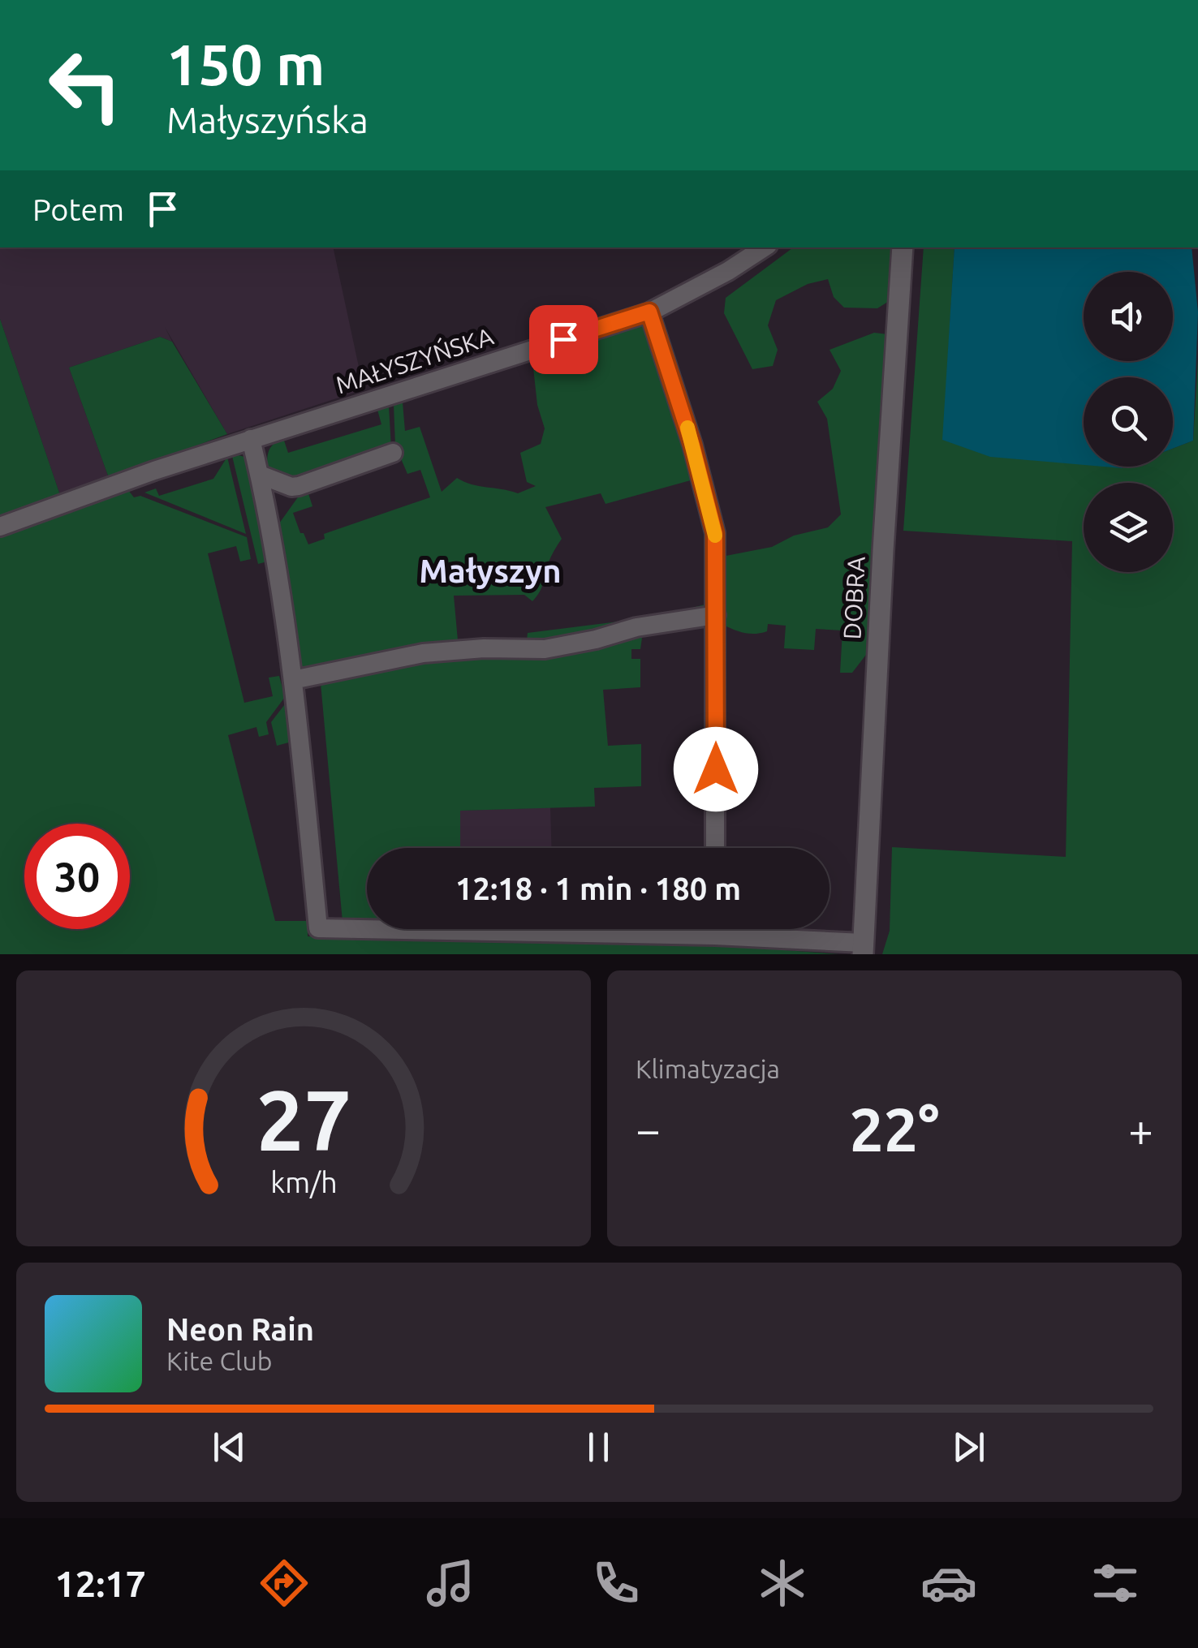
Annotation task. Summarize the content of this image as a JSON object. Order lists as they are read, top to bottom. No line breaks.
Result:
{"streets":{"street":["MAŁYSZYŃSKA","DOBRA"]},"districts":["Małyszyn"],"page":{"turn":["150 m","Małyszyńska"],"then":"Potem","limit":"30","trip":"12:18 · 1 min · 180 m","tile":"Klimatyzacja","heat":["−","22°","+"],"song":["Neon Rain","Kite Club"],"tabs":"12:17","gauge":["27","km/h"]}}
